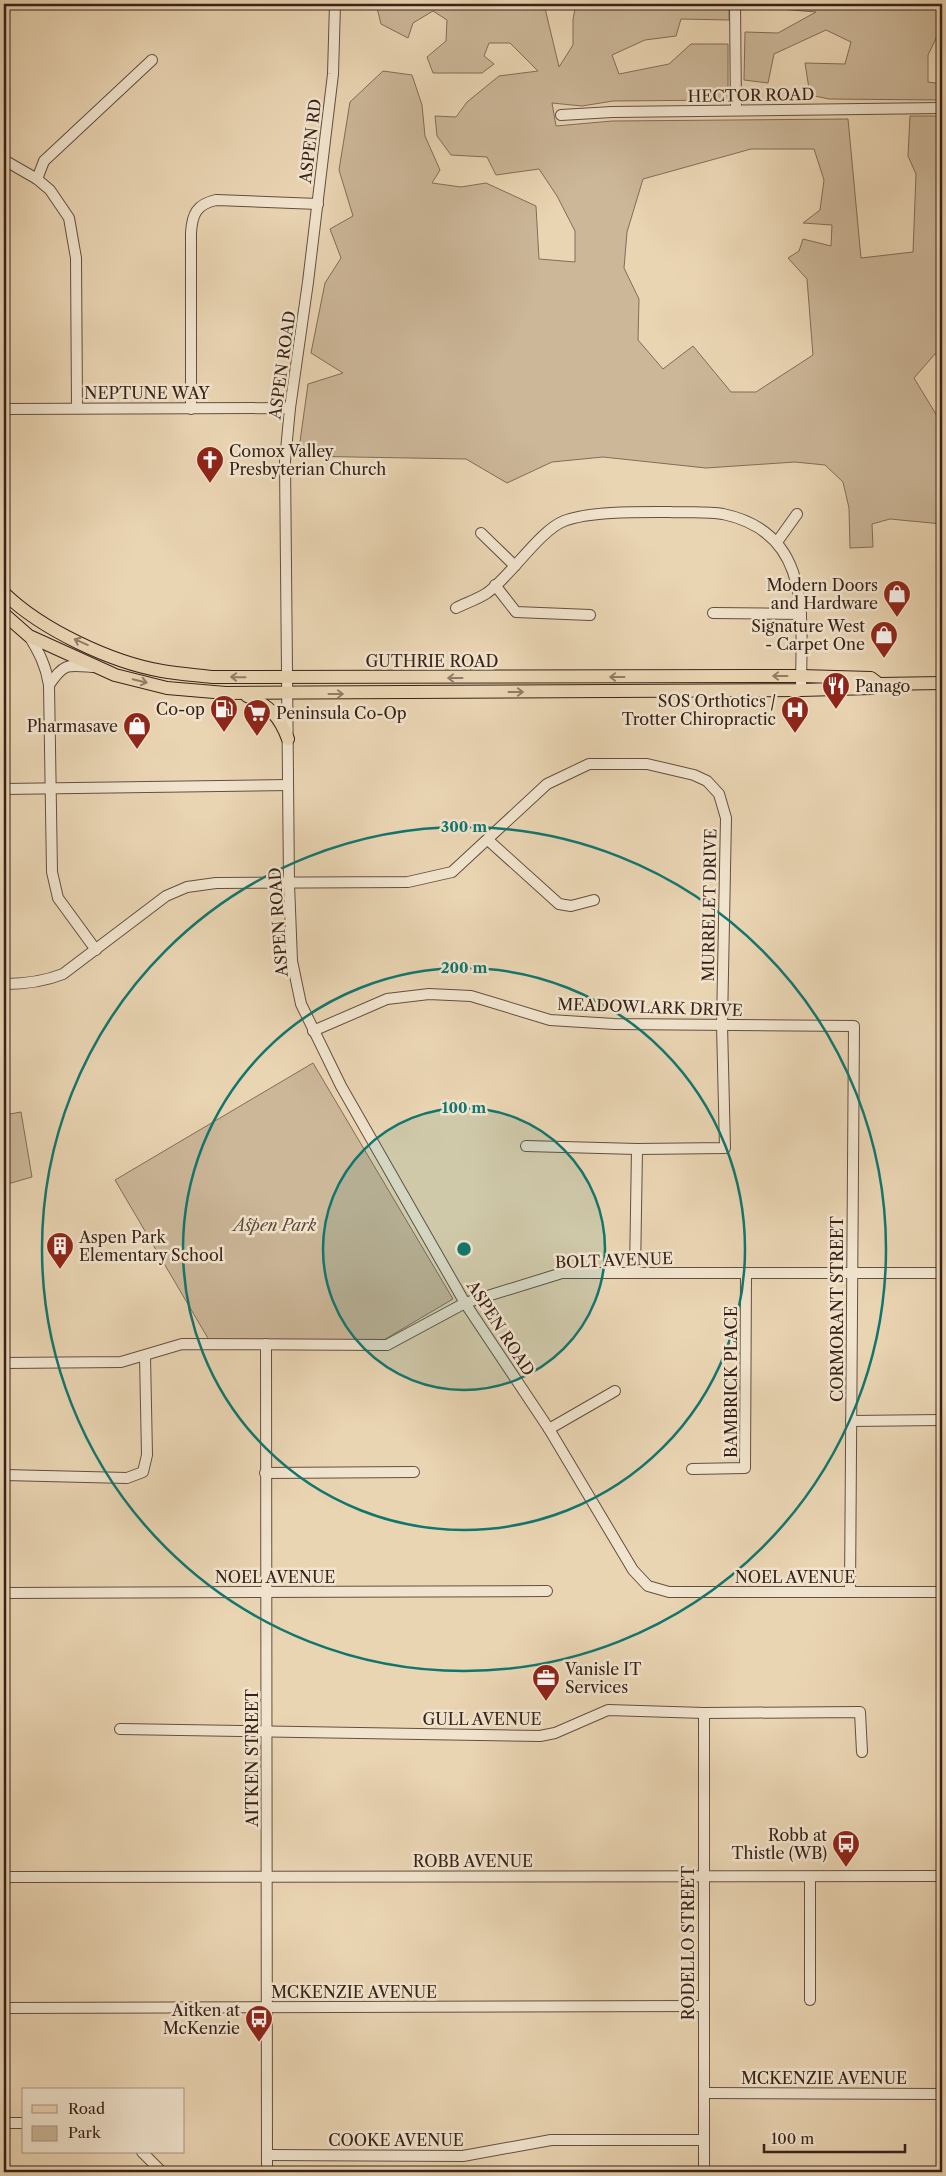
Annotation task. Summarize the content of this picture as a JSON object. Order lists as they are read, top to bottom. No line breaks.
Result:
{"streets":{"main road":["GUTHRIE ROAD"],"street":["HECTOR ROAD","ASPEN RD","ASPEN ROAD","NEPTUNE WAY","MURRELET DRIVE","MEADOWLARK DRIVE","BOLT AVENUE","CORMORANT STREET","BAMBRICK PLACE","NOEL AVENUE","GULL AVENUE","AITKEN STREET","ROBB AVENUE","RODELLO STREET","MCKENZIE AVENUE","COOKE AVENUE"]},"crossings":[["ASPEN RD","ASPEN ROAD"],["ASPEN ROAD","NEPTUNE WAY"],["ASPEN ROAD","GUTHRIE ROAD"],["ASPEN ROAD","MURRELET DRIVE"],["ASPEN ROAD","MEADOWLARK DRIVE"],["ASPEN ROAD","BOLT AVENUE"],["ASPEN ROAD","NOEL AVENUE"],["MURRELET DRIVE","MEADOWLARK DRIVE"],["MEADOWLARK DRIVE","CORMORANT STREET"],["BOLT AVENUE","CORMORANT STREET"],["BOLT AVENUE","BAMBRICK PLACE"],["BOLT AVENUE","AITKEN STREET"],["CORMORANT STREET","NOEL AVENUE"],["NOEL AVENUE","AITKEN STREET"],["GULL AVENUE","AITKEN STREET"],["GULL AVENUE","RODELLO STREET"],["AITKEN STREET","ROBB AVENUE"],["AITKEN STREET","MCKENZIE AVENUE"],["AITKEN STREET","COOKE AVENUE"],["ROBB AVENUE","RODELLO STREET"],["RODELLO STREET","MCKENZIE AVENUE"],["RODELLO STREET","COOKE AVENUE"]],"parks":["Aspen Park"],"places":{"church":["Comox Valley Presbyterian Church"],"shop":["Modern Doors and Hardware","Signature West - Carpet One","Pharmasave"],"restaurant":["Panago"],"fuel station":["Co-op"],"hospital":["SOS Orthotics / Trotter Chiropractic"],"supermarket":["Peninsula Co-Op"],"building":["Aspen Park Elementary School"],"office":["Vanisle IT Services"],"bus stop":["Robb at Thistle (WB)","Aitken at McKenzie"]},"legend":["Road","Park"],"scale_bar":"100 m","rings":["300 m","200 m","100 m"]}
